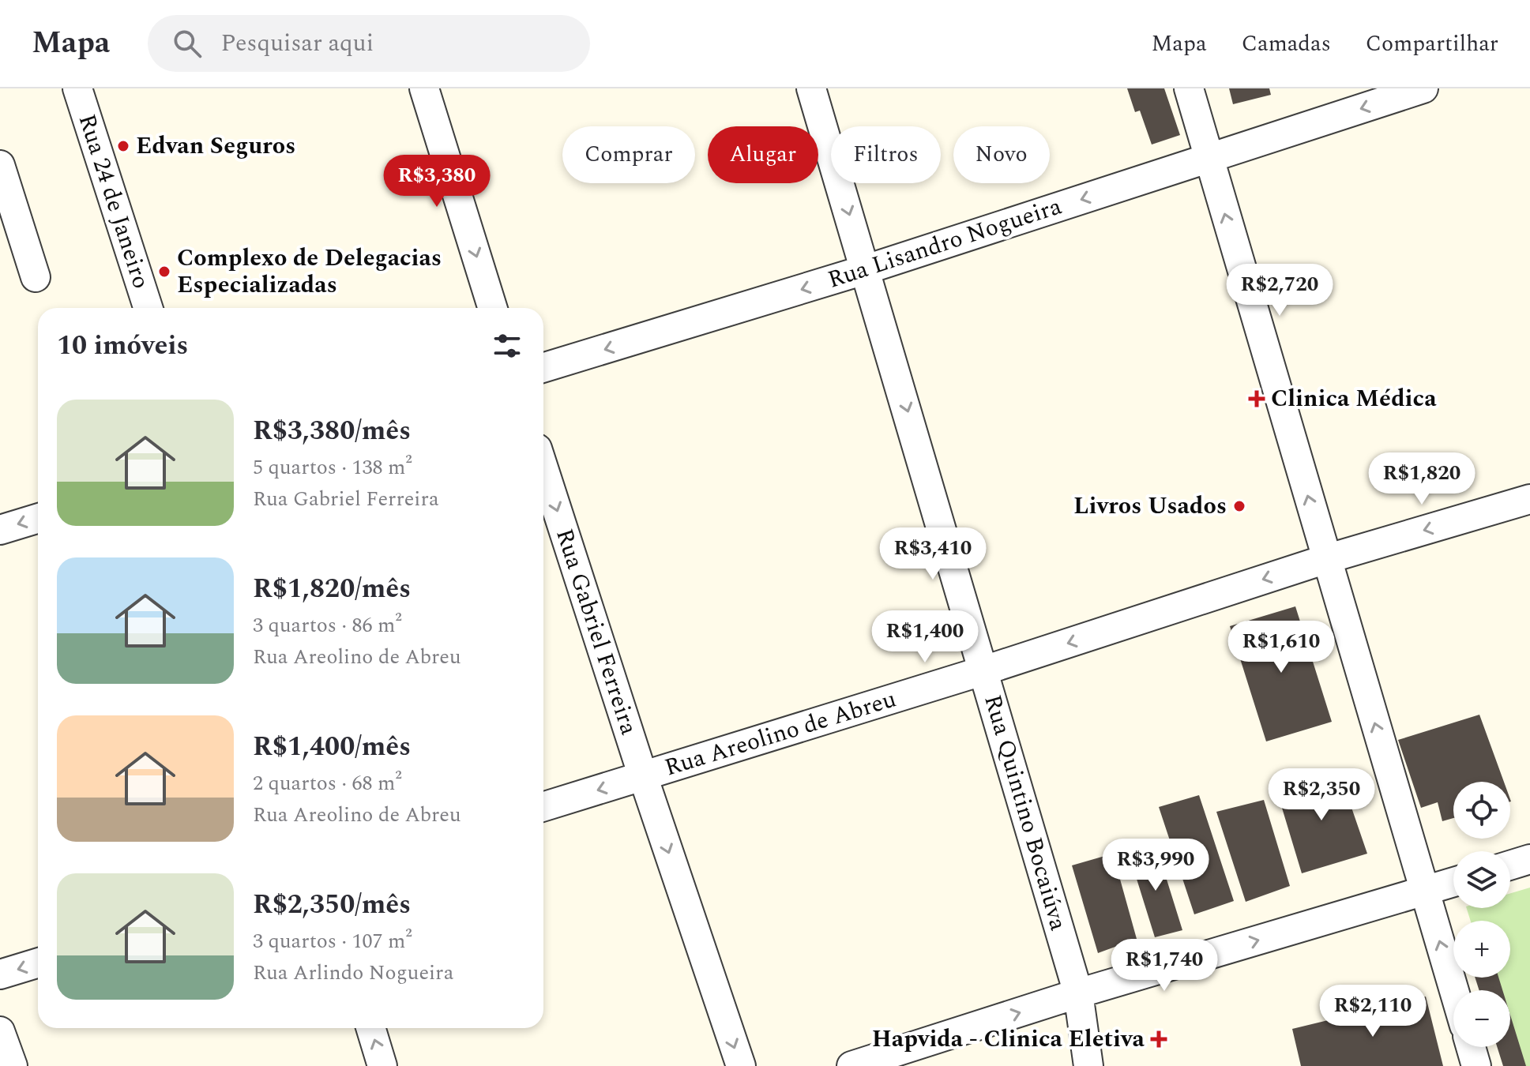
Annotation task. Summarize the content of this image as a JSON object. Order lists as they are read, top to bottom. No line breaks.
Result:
{"streets":{"street":["Rua 24 de Janeiro","Rua Lisandro Nogueira","Rua Gabriel Ferreira","Rua Areolino de Abreu","Rua Quintino Bocaiúva"]},"crossings":[["Rua Lisandro Nogueira","Rua Quintino Bocaiúva"],["Rua Gabriel Ferreira","Rua Areolino de Abreu"],["Rua Areolino de Abreu","Rua Quintino Bocaiúva"]],"one_way":["Rua Lisandro Nogueira","Rua Gabriel Ferreira","Rua Areolino de Abreu","Rua Quintino Bocaiúva"],"places":{"other":["Edvan Seguros","Complexo de Delegacias Especializadas","Livros Usados"],"health":["Clinica Médica","Hapvida - Clinica Eletiva"]},"page":{"header":"Mapa","search":"Pesquisar aqui","nav":["Mapa","Camadas","Compartilhar"],"chip":["Comprar","Alugar","Filtros","Novo"],"price":["R$3,380","R$2,720","R$1,820","R$3,410","R$1,400","R$1,610","R$2,350","R$3,990","R$1,740","R$2,110"],"heading":"10 imóveis","list":[{"name":"R$3,380/mês","note":"5 quartos · 138 m² · Rua Gabriel Ferreira"},{"name":"R$1,820/mês","note":"3 quartos · 86 m² · Rua Areolino de Abreu"},{"name":"R$1,400/mês","note":"2 quartos · 68 m² · Rua Areolino de Abreu"},{"name":"R$2,350/mês","note":"3 quartos · 107 m² · Rua Arlindo Nogueira"}],"map_buttons":["+","−"]}}
